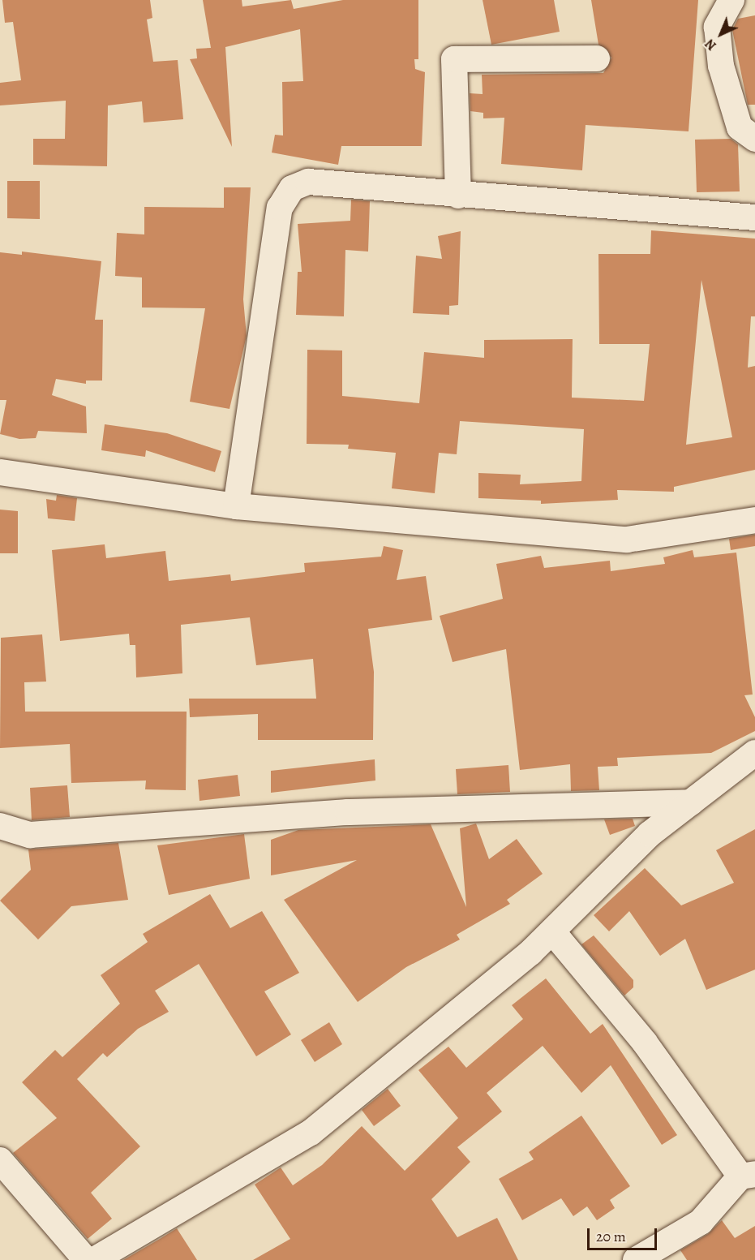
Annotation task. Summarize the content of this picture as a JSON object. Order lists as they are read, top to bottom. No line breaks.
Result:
{"scale_bar":"20 m","north":"bottom left"}
